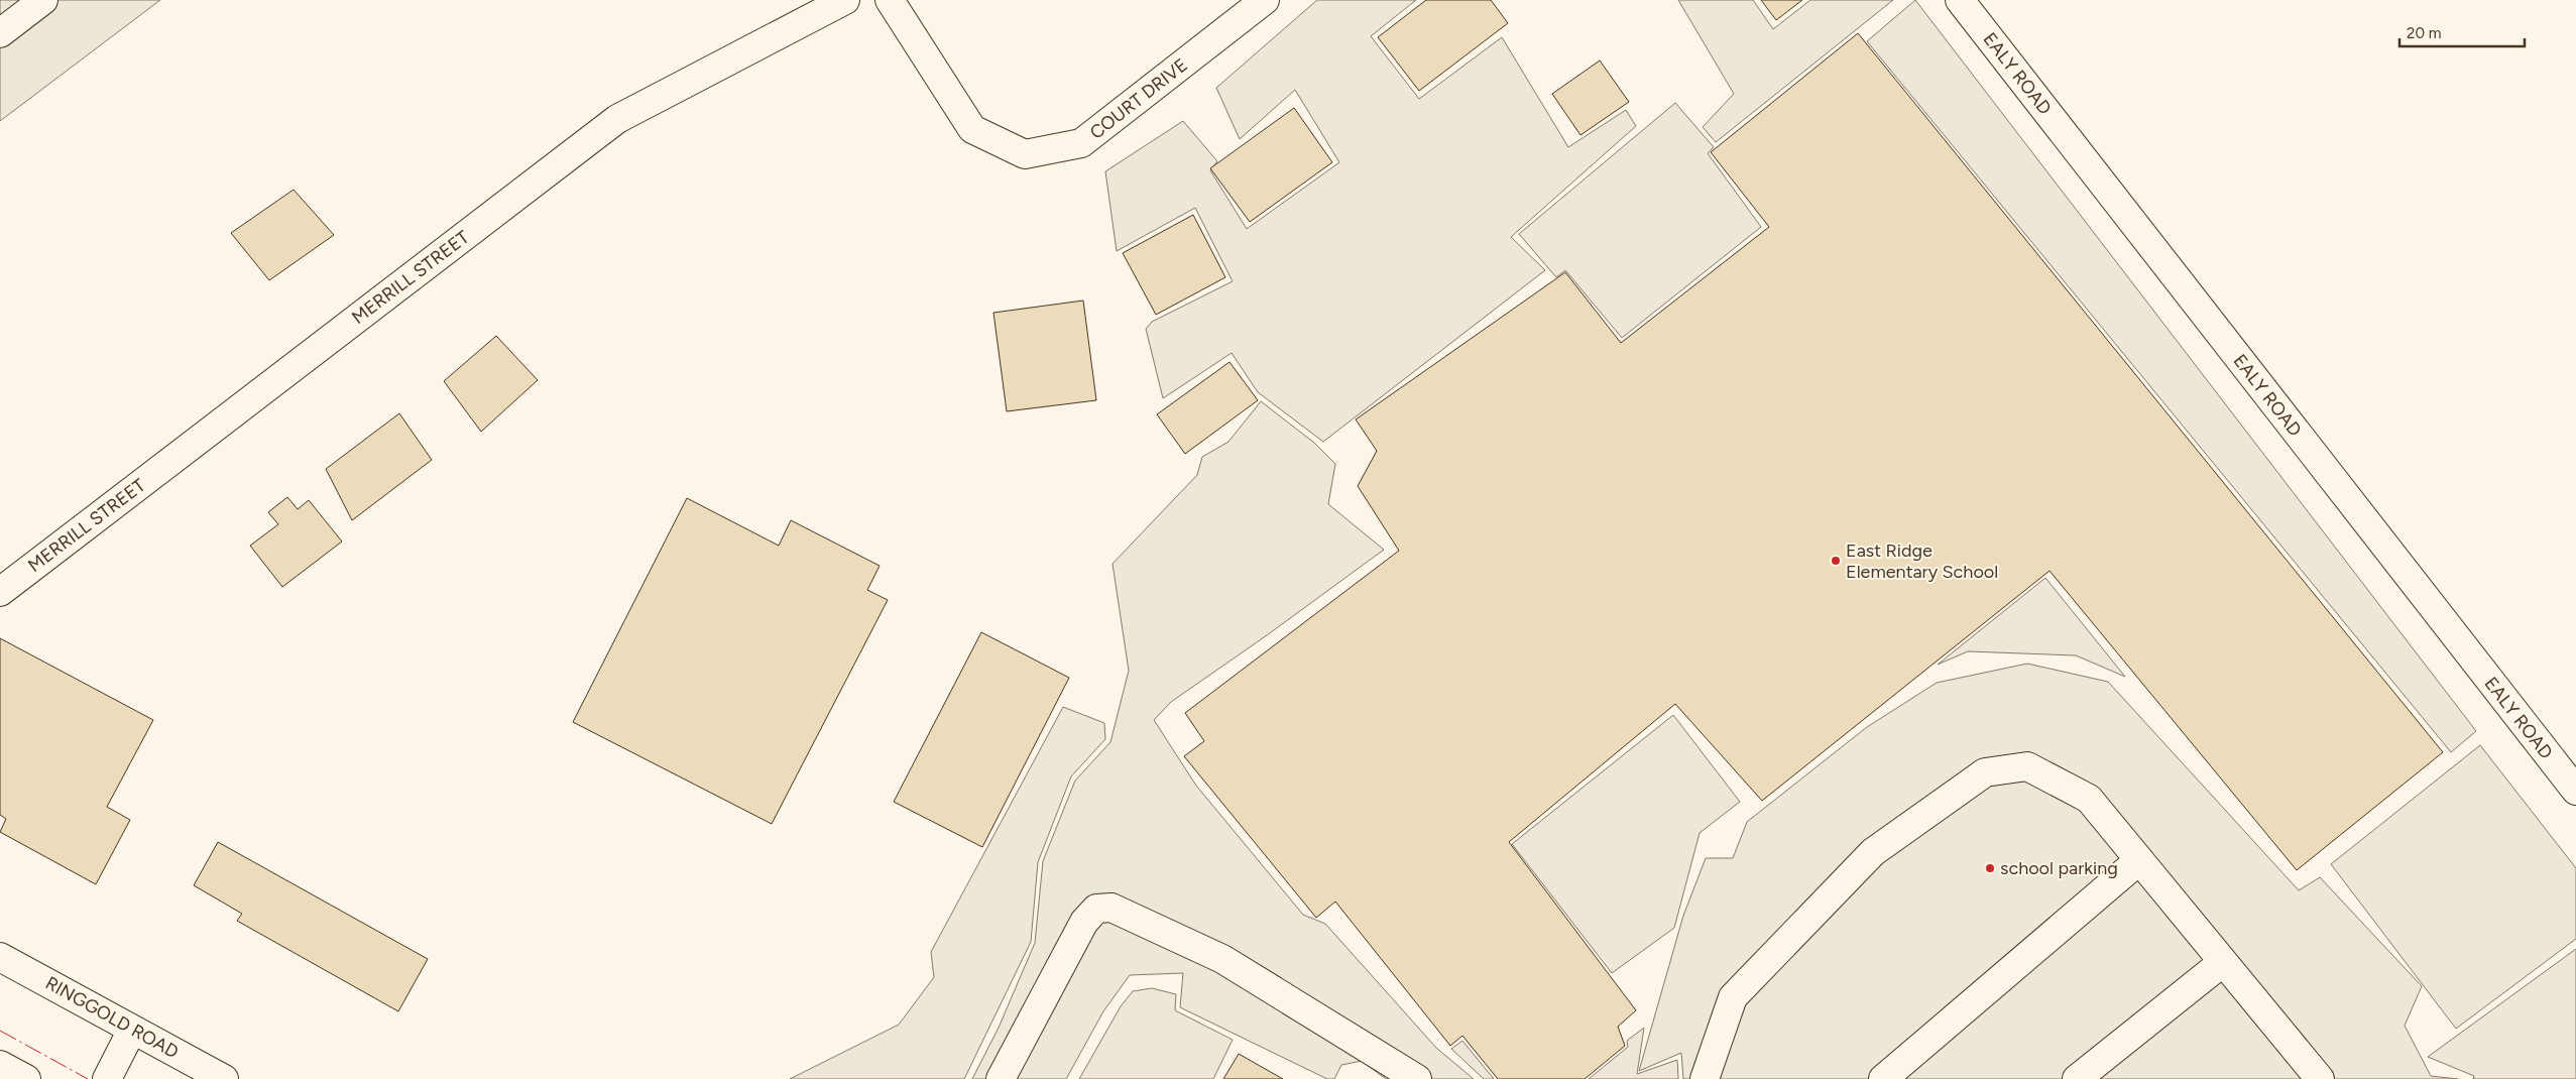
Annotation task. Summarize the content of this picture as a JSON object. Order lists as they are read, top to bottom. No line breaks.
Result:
{"streets":{"street":["EALY ROAD","COURT DRIVE","MERRILL STREET","RINGGOLD ROAD"]},"places":["East Ridge Elementary School","school parking"],"scale_bar":"20 m"}
